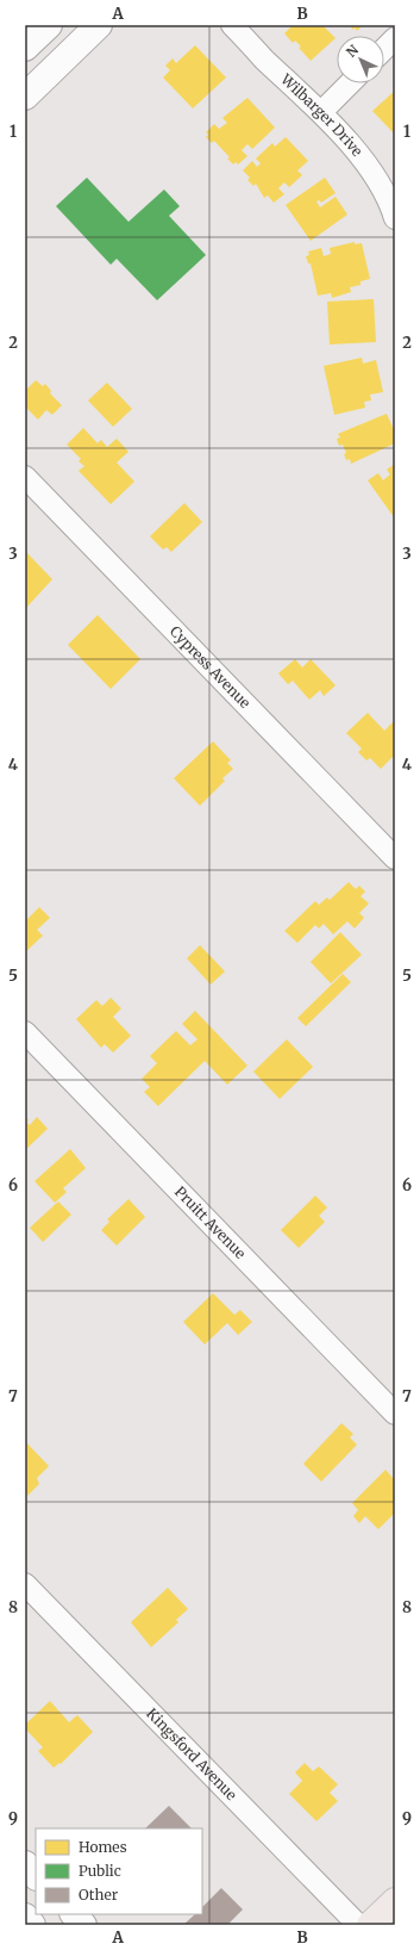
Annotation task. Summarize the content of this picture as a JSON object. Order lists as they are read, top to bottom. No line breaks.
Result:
{"streets":{"street":["Wilbarger Drive","Cypress Avenue","Pruitt Avenue","Kingsford Avenue"]},"legend":["Homes","Public","Other"],"north":"top left","grid":{"columns":["A","B"],"rows":["1","2","3","4","5","6","7","8","9"]}}
